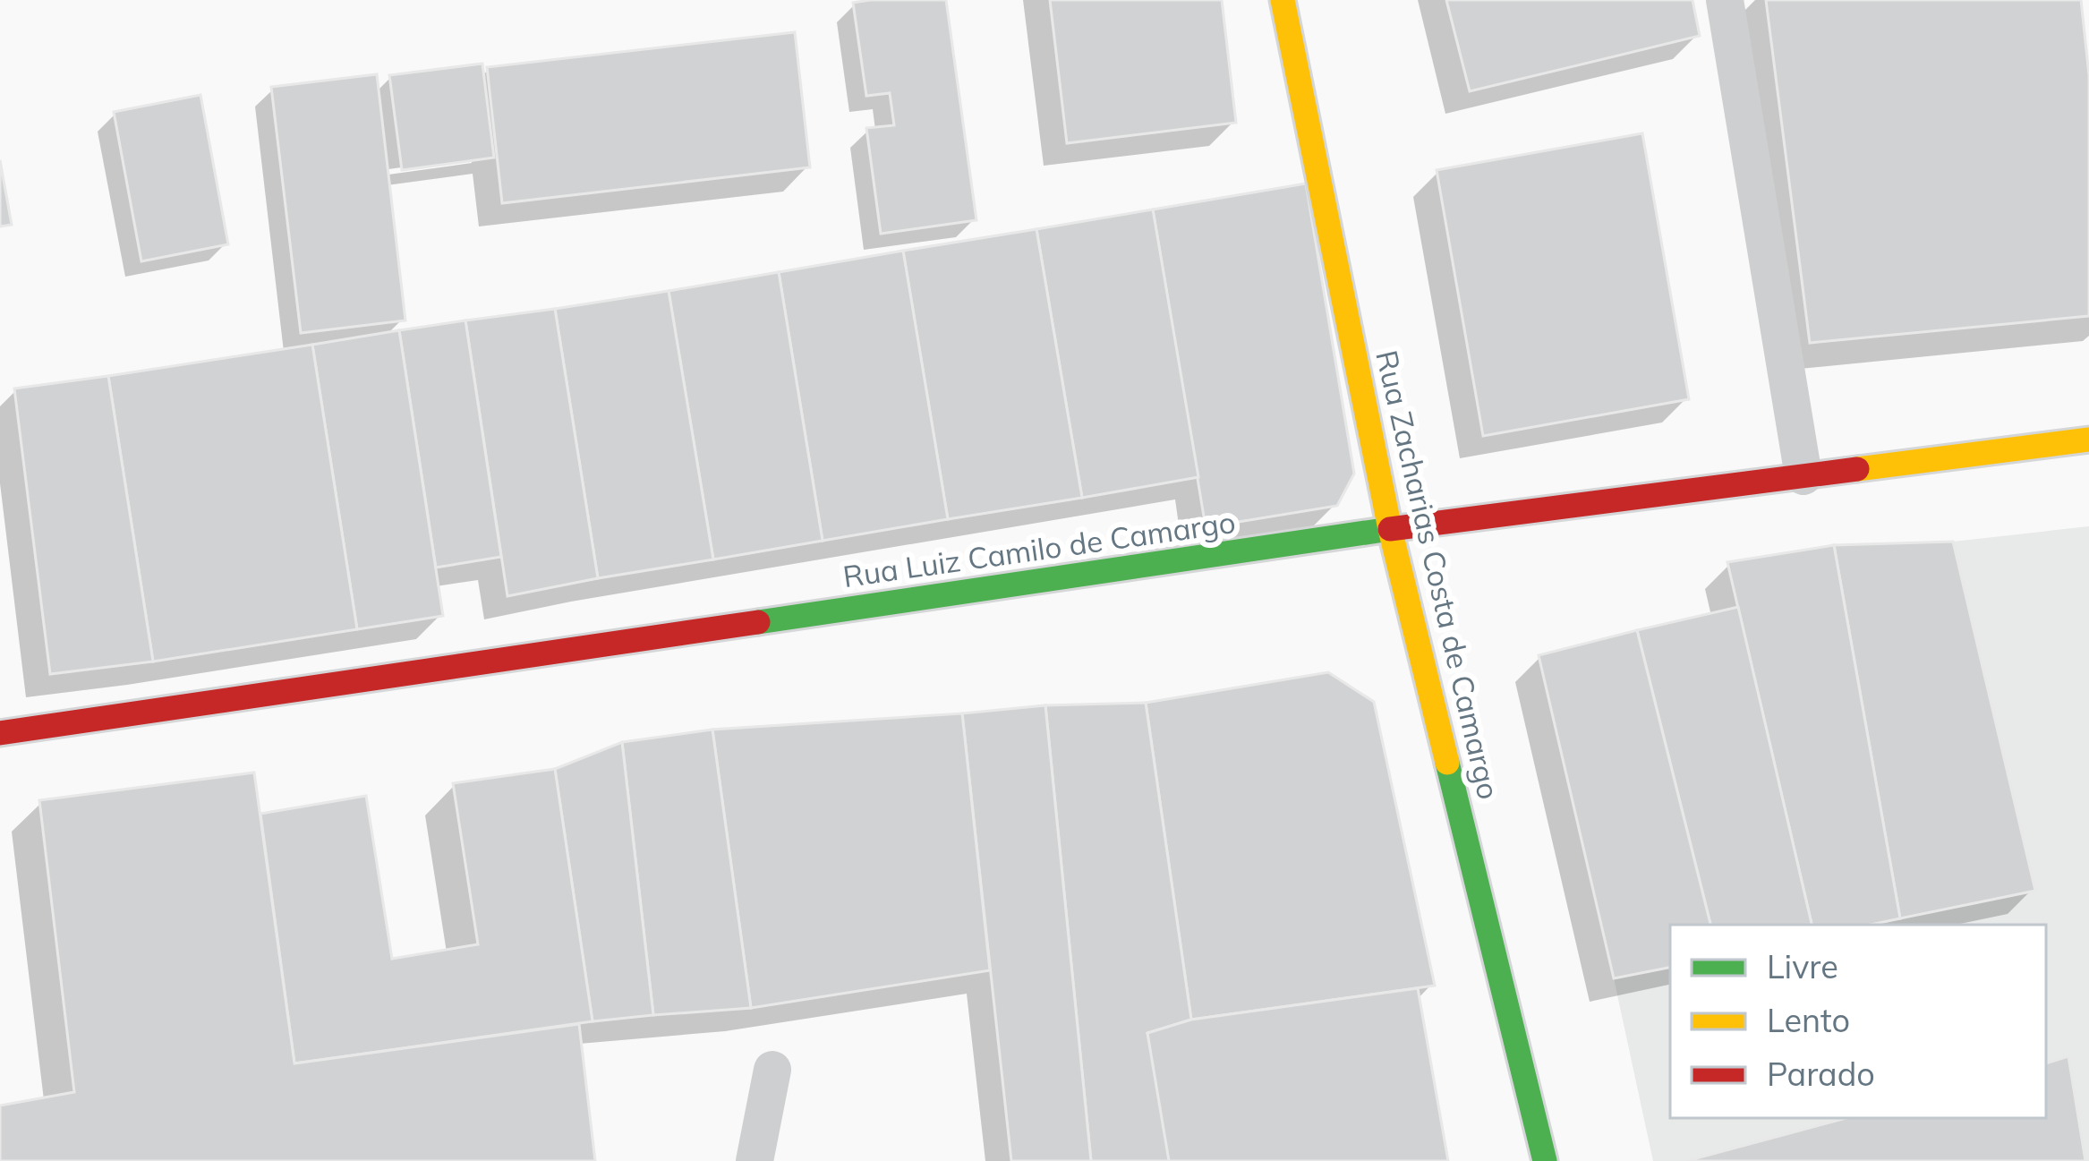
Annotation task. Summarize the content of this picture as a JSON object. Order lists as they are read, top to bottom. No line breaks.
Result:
{"streets":{"main road":["Rua Luiz Camilo de Camargo","Rua Zacharias Costa de Camargo"]},"crossings":[["Rua Luiz Camilo de Camargo","Rua Zacharias Costa de Camargo"]],"legend":["Livre","Lento","Parado"]}
